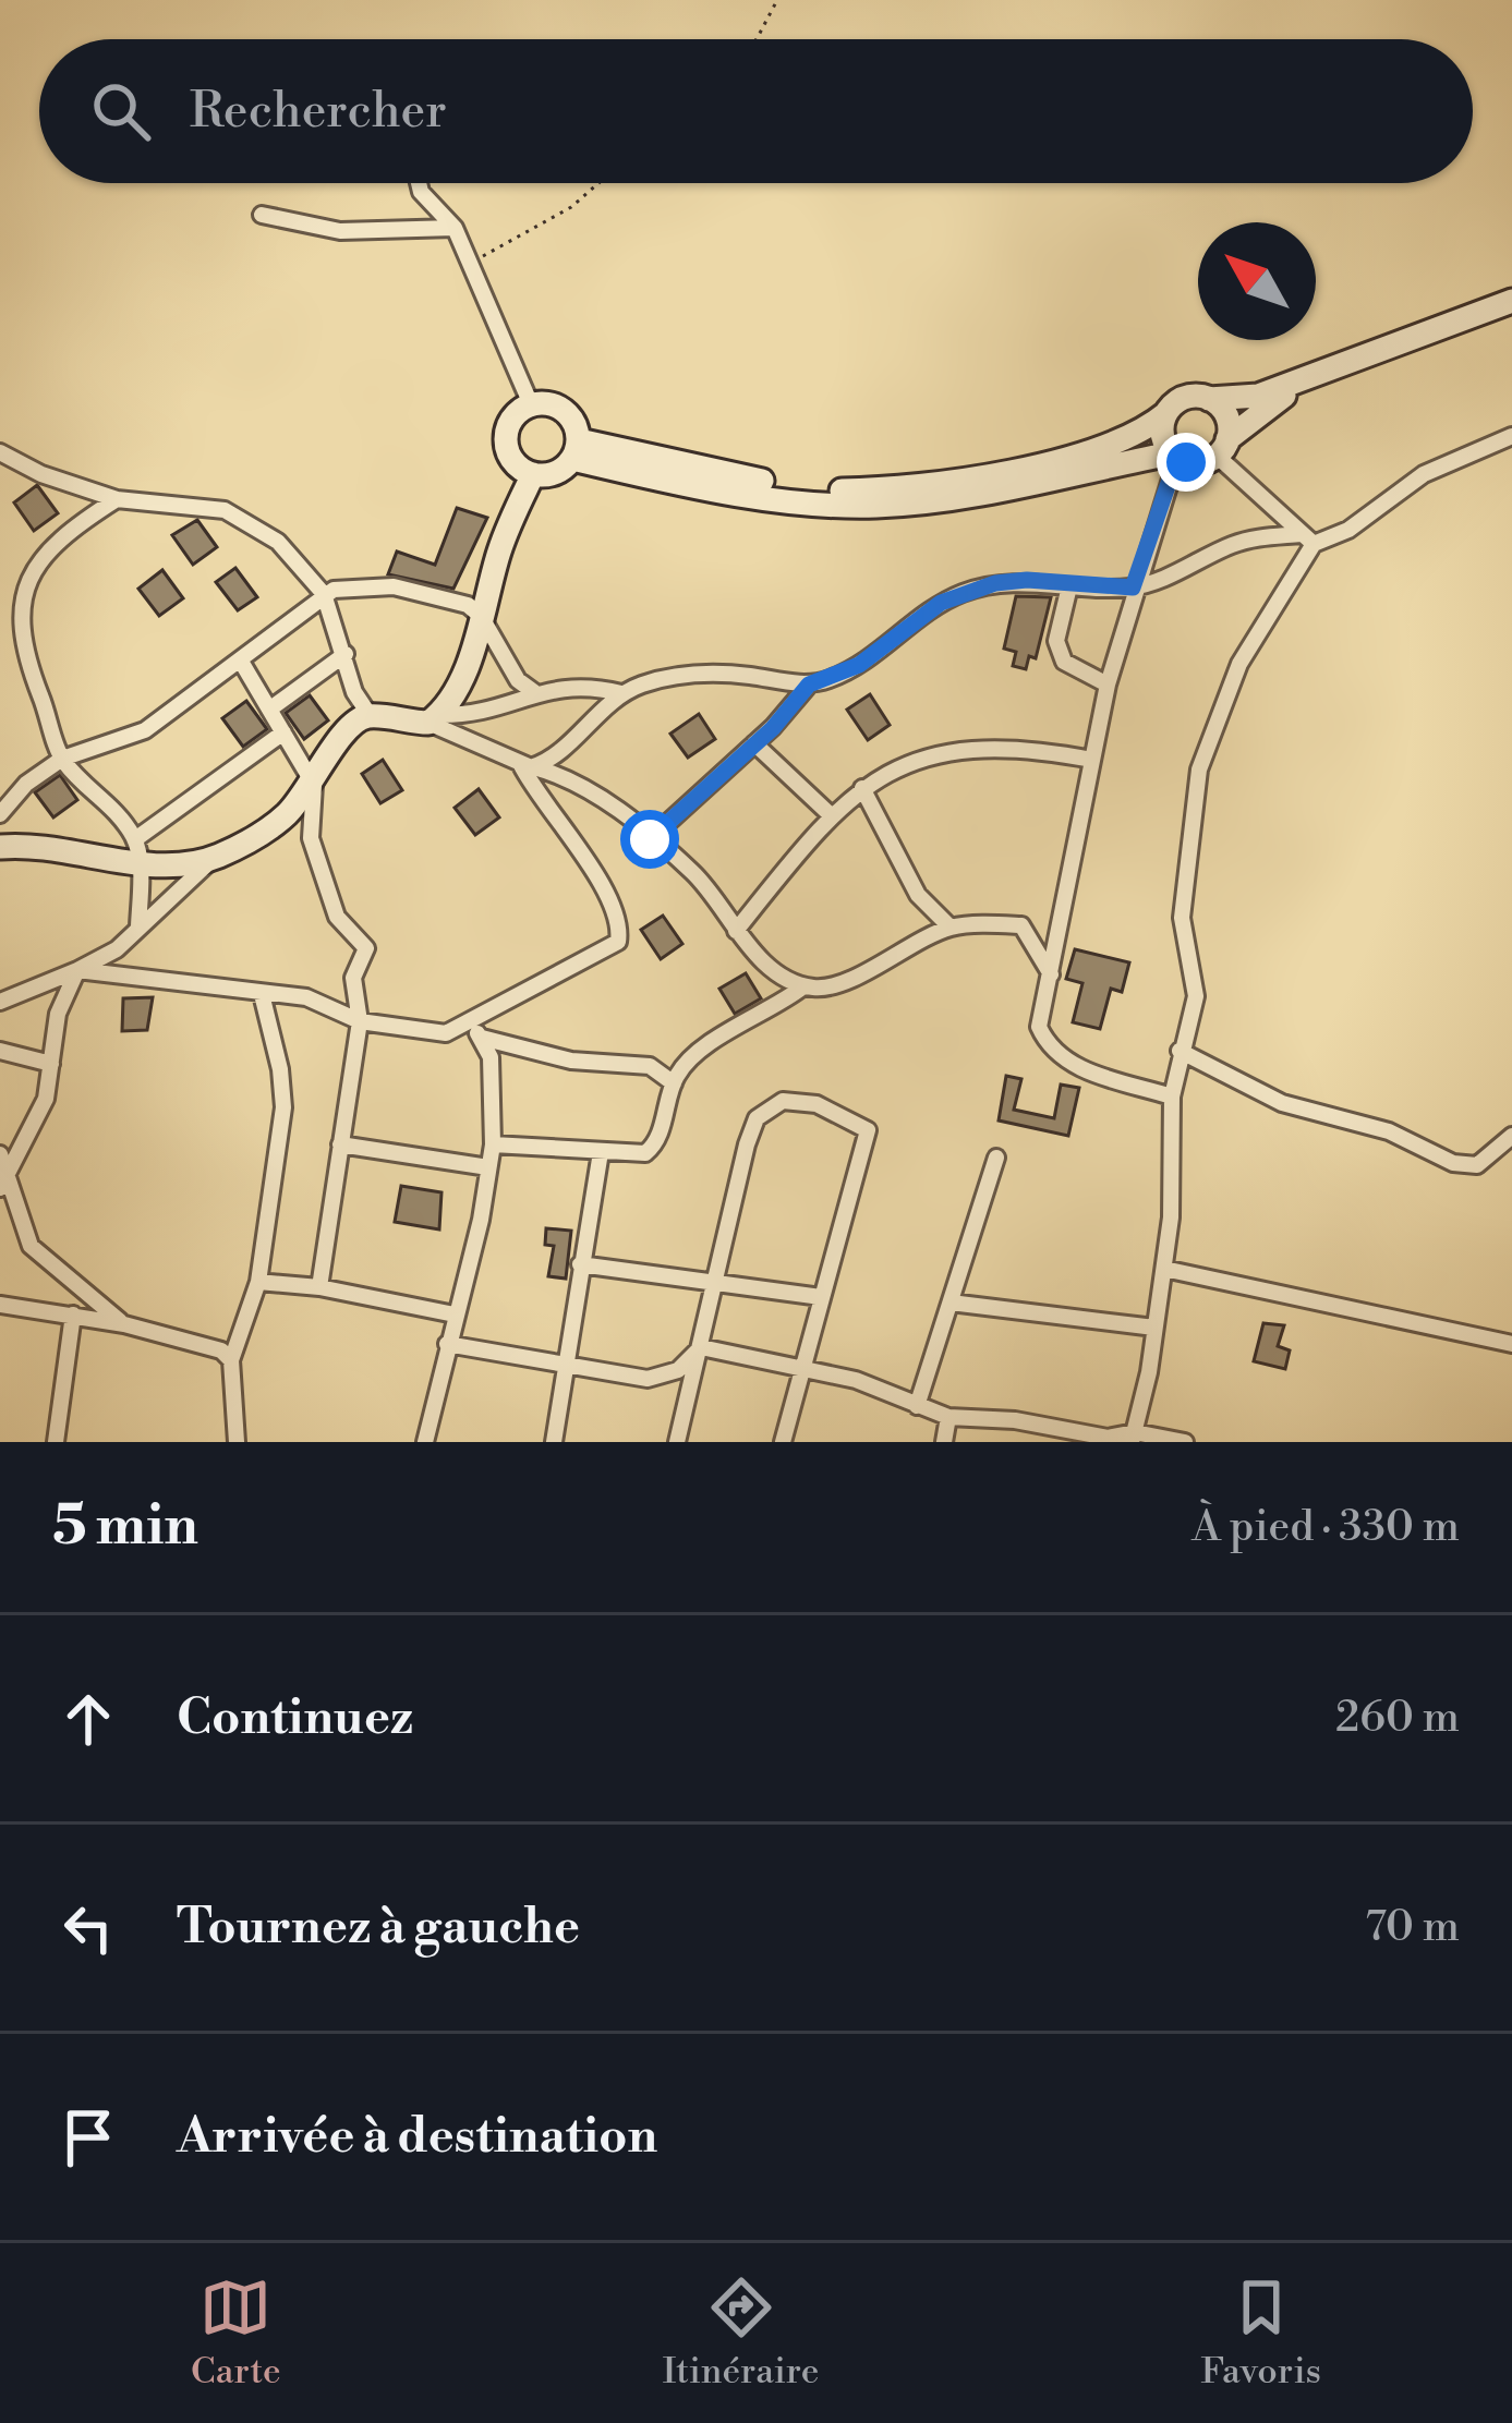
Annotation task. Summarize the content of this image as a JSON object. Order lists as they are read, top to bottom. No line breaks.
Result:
{"north":"top left","page":{"search":"Rechercher","heading":["5 min","À pied · 330 m"],"list":[["Continuez","260 m"],["Tournez à gauche","70 m"],"Arrivée à destination"],"nav":["Carte","Itinéraire","Favoris"]}}
